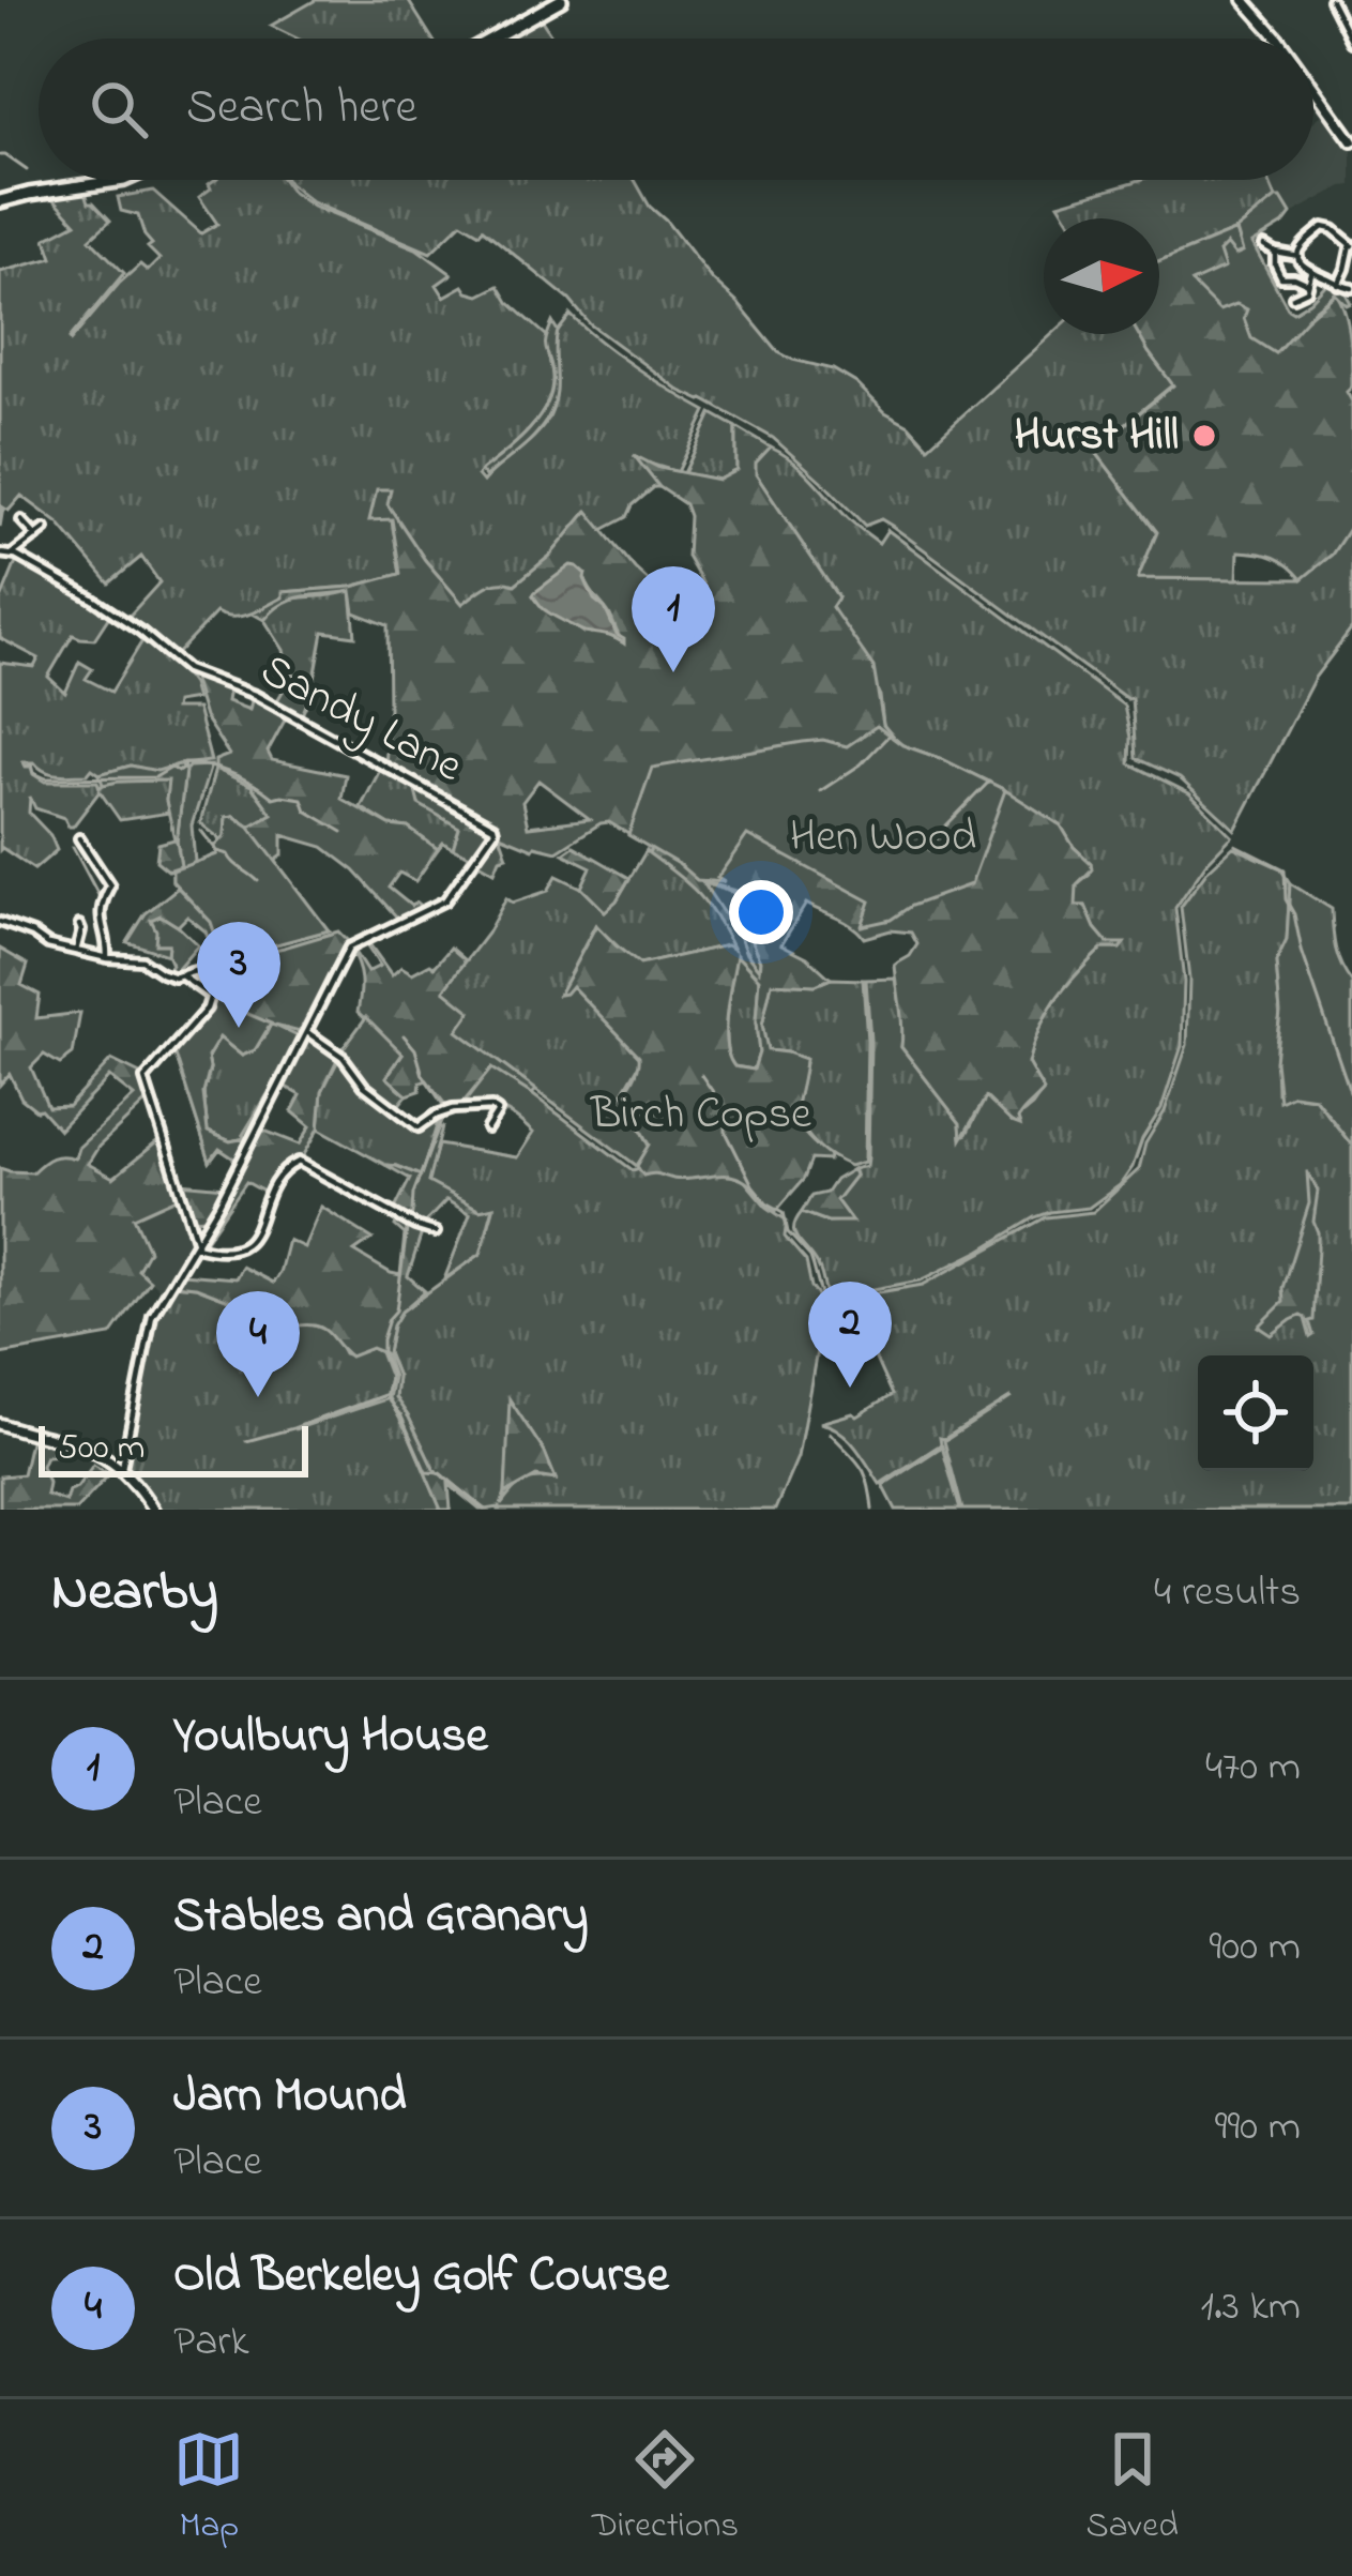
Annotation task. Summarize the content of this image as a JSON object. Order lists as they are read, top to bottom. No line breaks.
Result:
{"streets":{"street":["Sandy Lane"]},"parks":["Hen Wood","Birch Copse"],"places":["Hurst Hill"],"scale_bar":"500 m","north":"right","page":{"search":"Search here","pins":["1","3","2","4"],"scale":"500 m","heading":["Nearby","4 results"],"list":[{"mark":"1","name":"Youlbury House","note":"Place","value":"470 m"},{"mark":"2","name":"Stables and Granary","note":"Place","value":"900 m"},{"mark":"3","name":"Jarn Mound","note":"Place","value":"990 m"},{"mark":"4","name":"Old Berkeley Golf Course","note":"Park","value":"1.3 km"}],"nav":["Map","Directions","Saved"]}}
